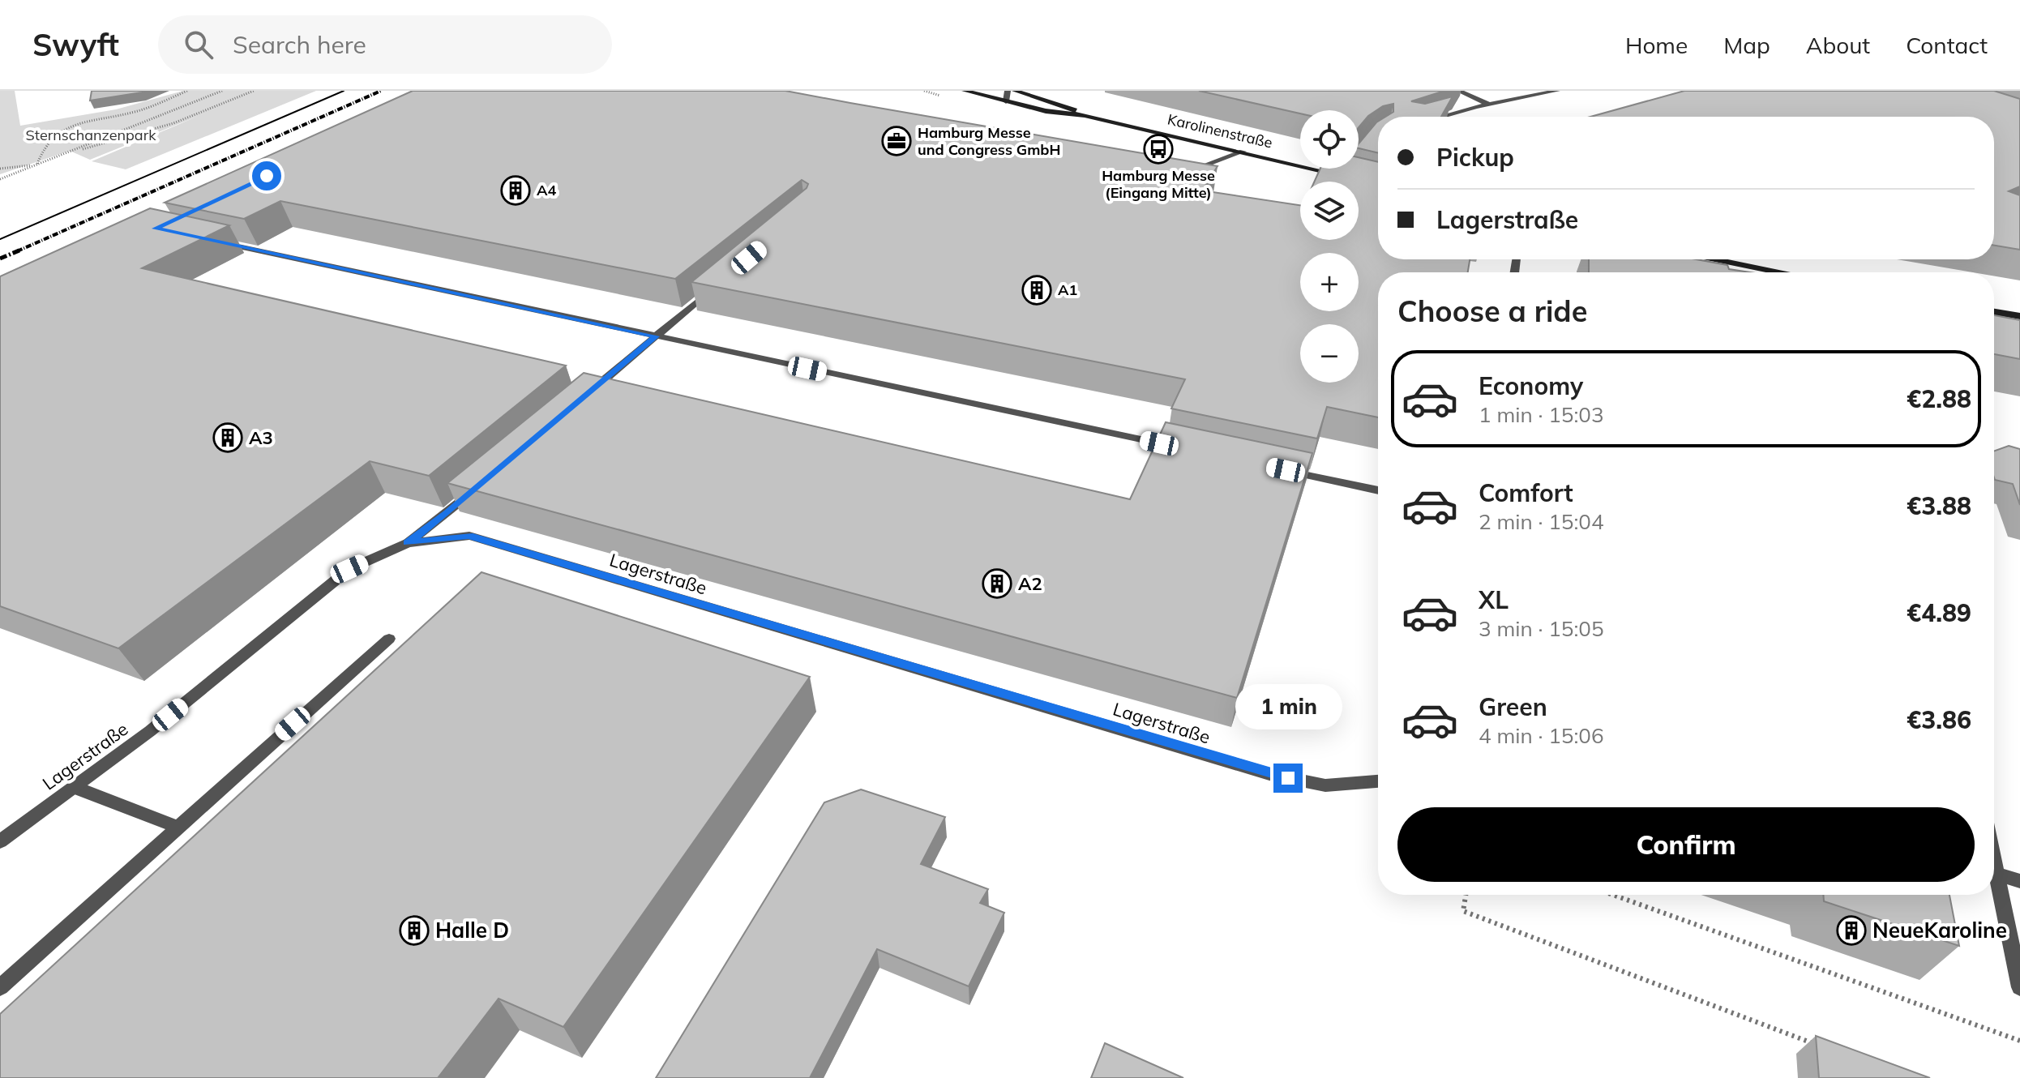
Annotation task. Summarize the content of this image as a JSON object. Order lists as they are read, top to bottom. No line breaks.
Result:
{"streets":{"main road":["Karolinenstraße"],"street":["Lagerstraße"]},"parks":["Sternschanzenpark"],"places":{"office":["Hamburg Messe und Congress GmbH"],"bus stop":["Hamburg Messe (Eingang Mitte)"],"building":["A4","A1","A3","A2","Halle D","NeueKaroline"]},"page":{"header":"Swyft","search":"Search here","nav":["Home","Map","About","Contact"],"map_buttons":["+","−"],"banner":["Pickup","Lagerstraße"],"heading":"Choose a ride","list":[{"name":"Economy","note":"1 min · 15:03","value":"€2.88"},{"name":"Comfort","note":"2 min · 15:04","value":"€3.88"},{"name":"XL","note":"3 min · 15:05","value":"€4.89"},{"name":"Green","note":"4 min · 15:06","value":"€3.86"}],"bubble":"1 min","buttons":"Confirm"}}
